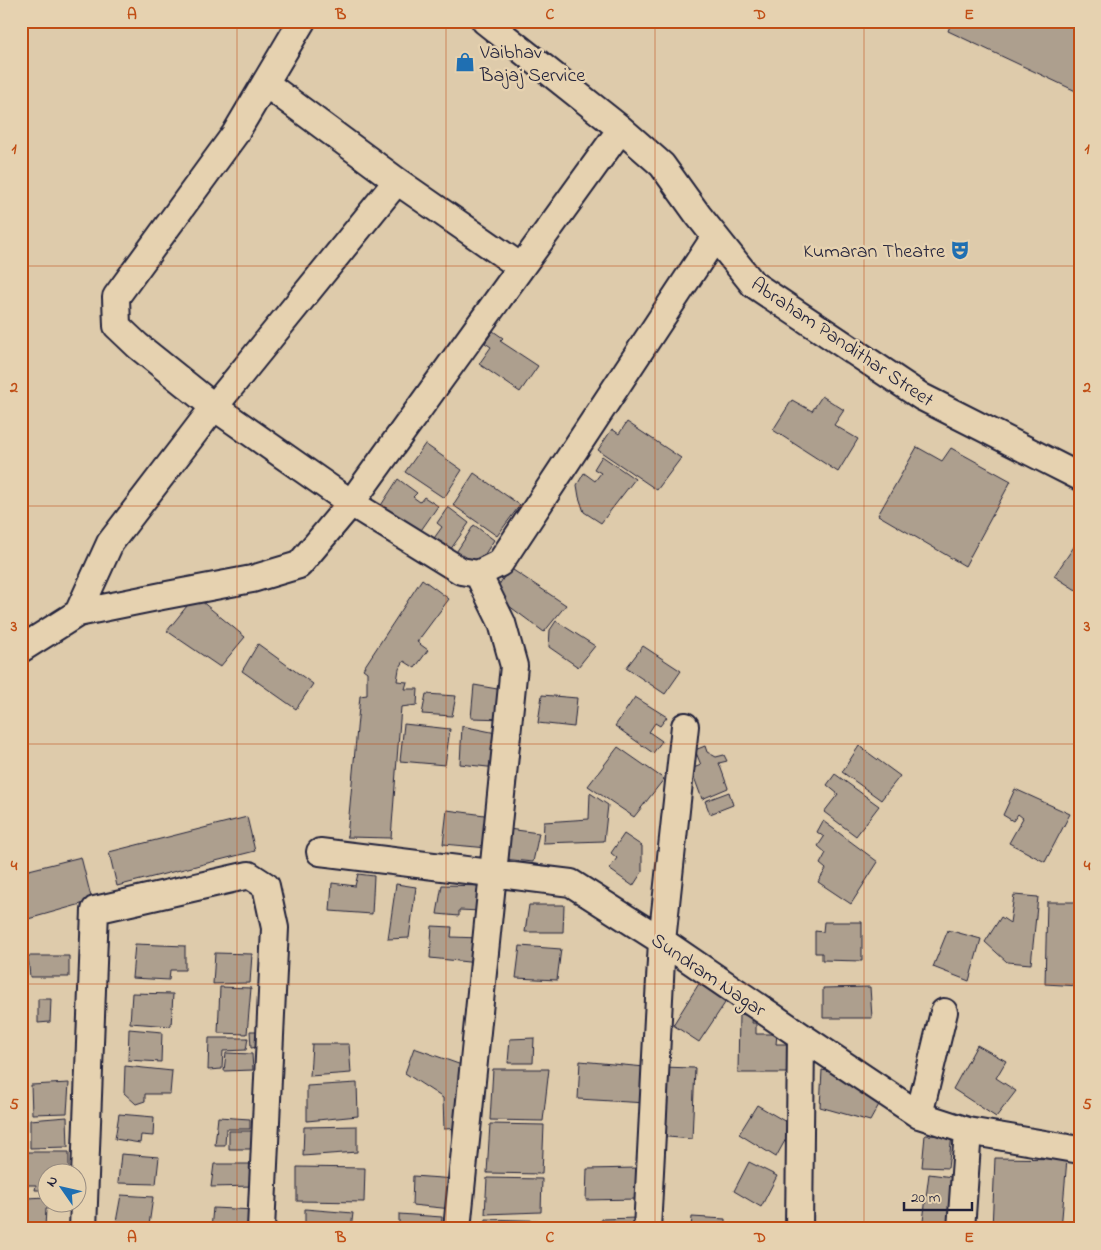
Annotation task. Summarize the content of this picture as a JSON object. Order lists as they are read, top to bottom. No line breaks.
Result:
{"streets":{"street":["Abraham Pandithar Street","Sundram Nagar"]},"places":{"shop":["Vaibhav Bajaj Service"],"theatre":["Kumaran Theatre"]},"scale_bar":"20 m","north":"top left","grid":{"columns":["A","B","C","D","E"],"rows":["1","2","3","4","5"]}}
